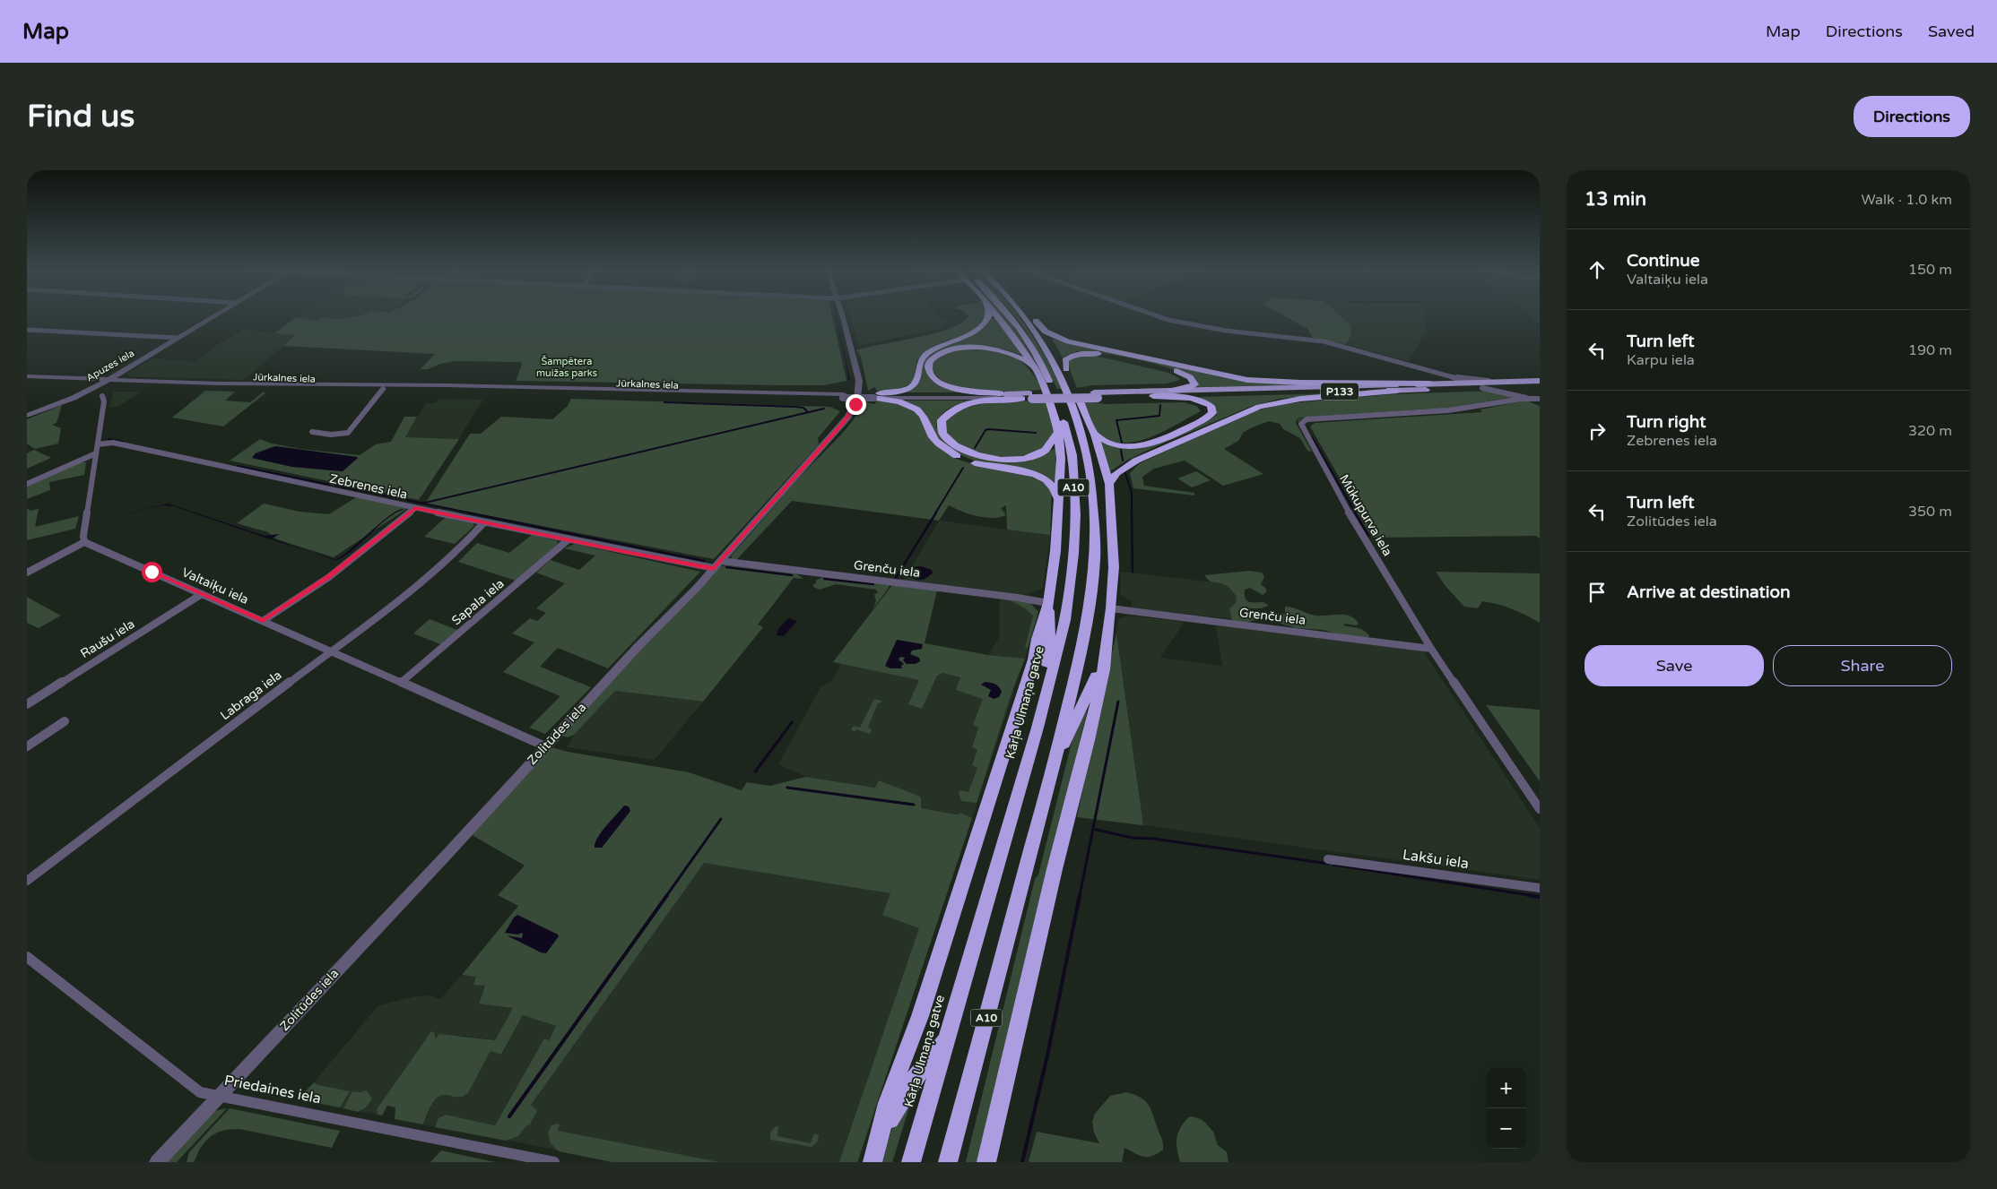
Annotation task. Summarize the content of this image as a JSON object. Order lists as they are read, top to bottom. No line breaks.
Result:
{"streets":{"highway":["A10","Kārļa Ulmaņa gatve"],"main road":["P133"],"street":["Apuzes iela","Jūrkalnes iela","Zebrenes iela","Mūkupurva iela","Grenču iela","Valtaiķu iela","Sapala iela","Raušu iela","Labraga iela","Zolitūdes iela","Lakšu iela","Priedaines iela"]},"crossings":[["Apuzes iela","Jūrkalnes iela"],["Jūrkalnes iela","P133"],["Zebrenes iela","Grenču iela"],["Zebrenes iela","Sapala iela"],["Zebrenes iela","Labraga iela"],["Zebrenes iela","Zolitūdes iela"],["Mūkupurva iela","Grenču iela"],["Grenču iela","Zolitūdes iela"],["Valtaiķu iela","Sapala iela"],["Valtaiķu iela","Raušu iela"],["Valtaiķu iela","Labraga iela"],["Valtaiķu iela","Zolitūdes iela"],["Zolitūdes iela","Priedaines iela"]],"parks":["Šampētera muižas parks"],"page":{"header":"Map","nav":["Map","Directions","Saved"],"buttons":["Directions",["Save","Share"]],"title":"Find us","heading":["13 min","Walk · 1.0 km"],"list":[["Continue","Valtaiķu iela","150 m"],["Turn left","Karpu iela","190 m"],["Turn right","Zebrenes iela","320 m"],["Turn left","Zolitūdes iela","350 m"],"Arrive at destination"],"map_buttons":["+","−"]}}
